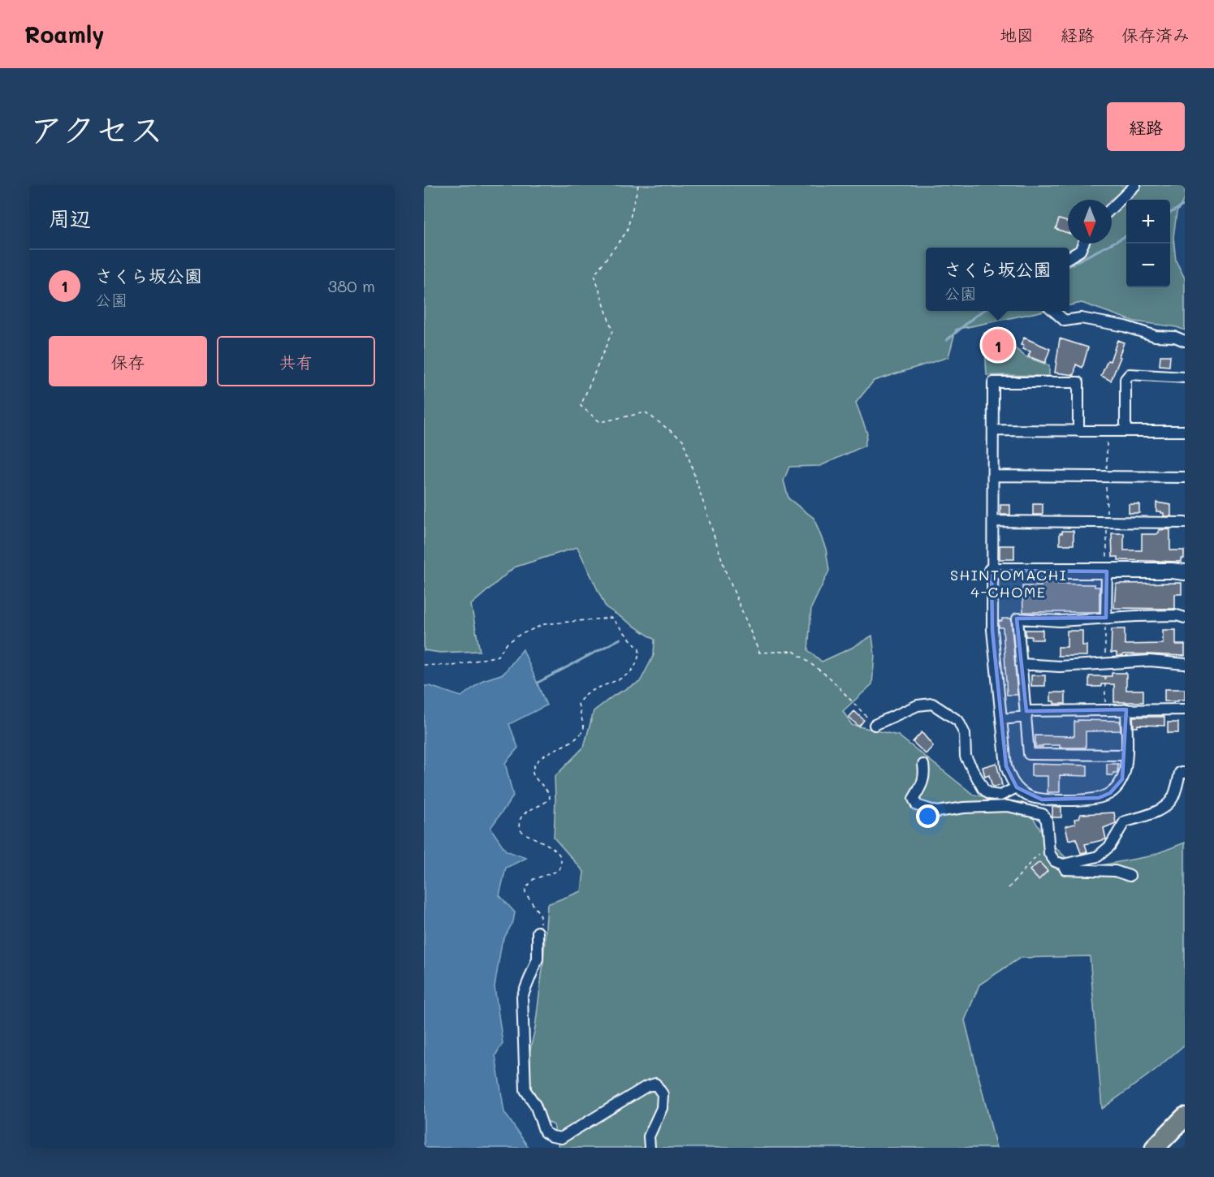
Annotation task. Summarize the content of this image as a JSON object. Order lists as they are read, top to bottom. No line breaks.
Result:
{"districts":["SHINTOMACHI 4-CHOME"],"north":"bottom","page":{"header":"Roamly","nav":["地図","経路","保存済み"],"title":"アクセス","buttons":["経路",["保存","共有"]],"heading":"周辺","map_buttons":["+","−"],"popup":["さくら坂公園","公園"],"list":[{"mark":"1","name":"さくら坂公園","note":"公園","value":"380 m"}],"pins":"1"}}
